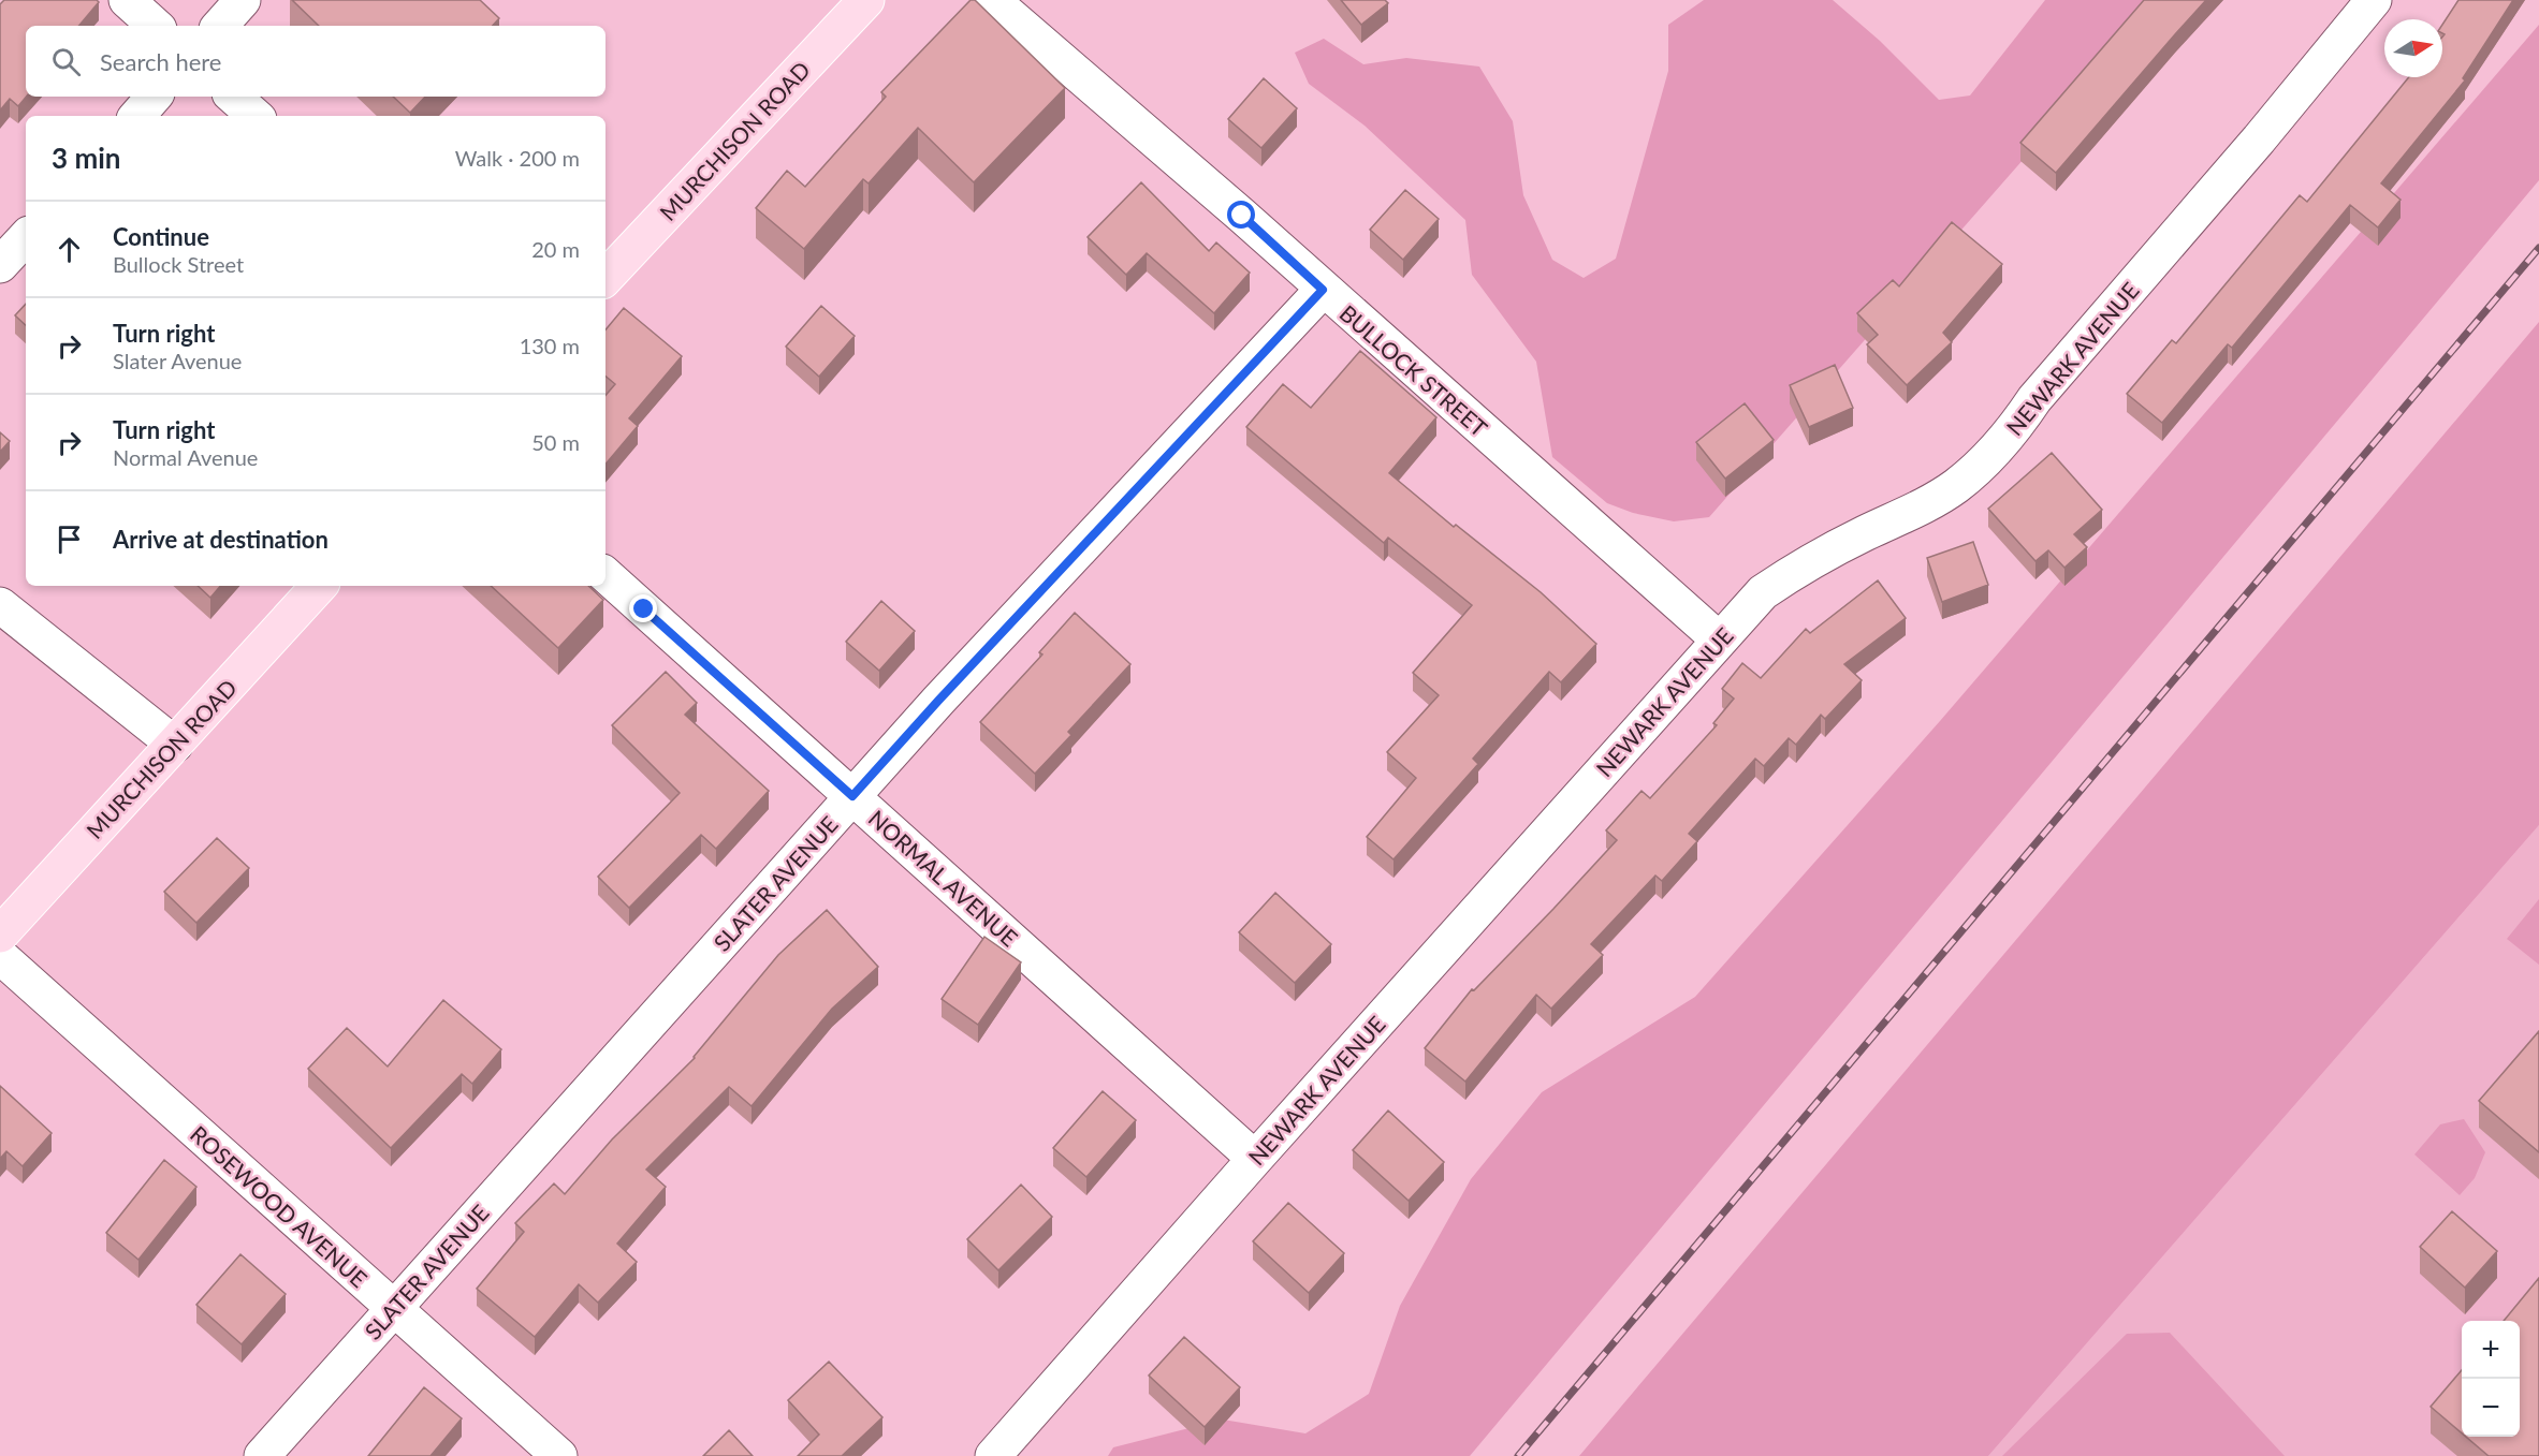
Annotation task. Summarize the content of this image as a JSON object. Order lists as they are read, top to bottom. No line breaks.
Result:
{"streets":{"main road":["MURCHISON ROAD"],"street":["NEWARK AVENUE","BULLOCK STREET","NORMAL AVENUE","SLATER AVENUE","ROSEWOOD AVENUE"]},"crossings":[["NEWARK AVENUE","BULLOCK STREET"],["NEWARK AVENUE","NORMAL AVENUE"],["BULLOCK STREET","SLATER AVENUE"],["NORMAL AVENUE","SLATER AVENUE"],["SLATER AVENUE","ROSEWOOD AVENUE"]],"north":"right","page":{"search":"Search here","heading":["3 min","Walk · 200 m"],"list":[["Continue","Bullock Street","20 m"],["Turn right","Slater Avenue","130 m"],["Turn right","Normal Avenue","50 m"],"Arrive at destination"],"map_buttons":["+","−"]}}
